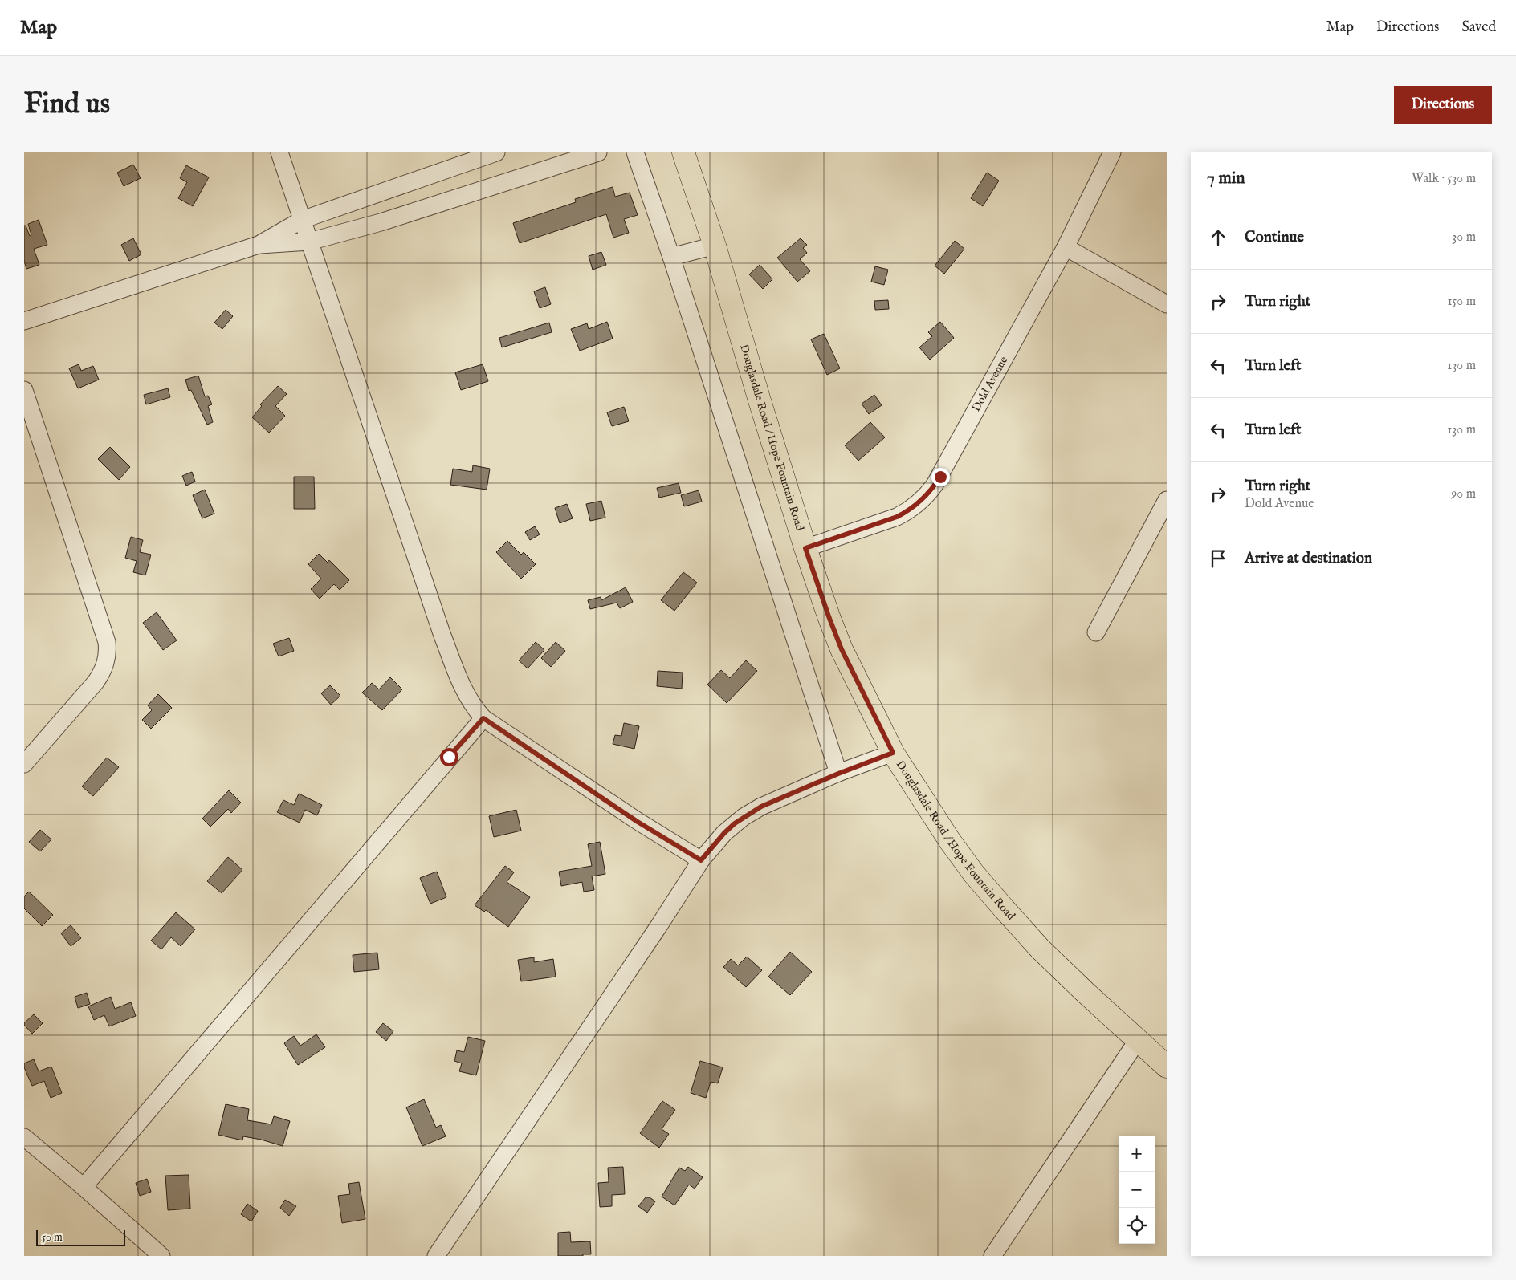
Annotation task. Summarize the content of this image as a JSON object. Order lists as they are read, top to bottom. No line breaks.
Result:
{"streets":{"main road":["Douglasdale Road / Hope Fountain Road"],"street":["Dold Avenue"]},"crossings":[["Dold Avenue","Douglasdale Road / Hope Fountain Road"]],"scale_bar":"50 m","page":{"header":"Map","nav":["Map","Directions","Saved"],"buttons":"Directions","title":"Find us","heading":["7 min","Walk · 530 m"],"list":[["Continue","30 m"],["Turn right","150 m"],["Turn left","130 m"],["Turn left","130 m"],["Turn right","Dold Avenue","90 m"],"Arrive at destination"],"map_buttons":["+","−"],"scale":"50 m"}}
